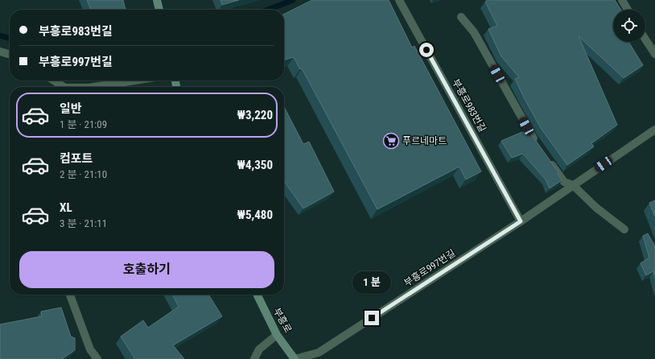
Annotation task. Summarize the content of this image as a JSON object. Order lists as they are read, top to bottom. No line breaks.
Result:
{"streets":{"main road":["부흥로"],"street":["부흥로983번길","부흥로997번길"]},"crossings":[["부흥로983번길","부흥로997번길"],["부흥로997번길","부흥로"]],"places":{"supermarket":["푸르네마트"]},"page":{"banner":["부흥로983번길","부흥로997번길"],"list":[{"name":"일반","note":"1 분 · 21:09","value":"₩3,220"},{"name":"컴포트","note":"2 분 · 21:10","value":"₩4,350"},{"name":"XL","note":"3 분 · 21:11","value":"₩5,480"}],"buttons":"호출하기","bubble":"1 분"}}
